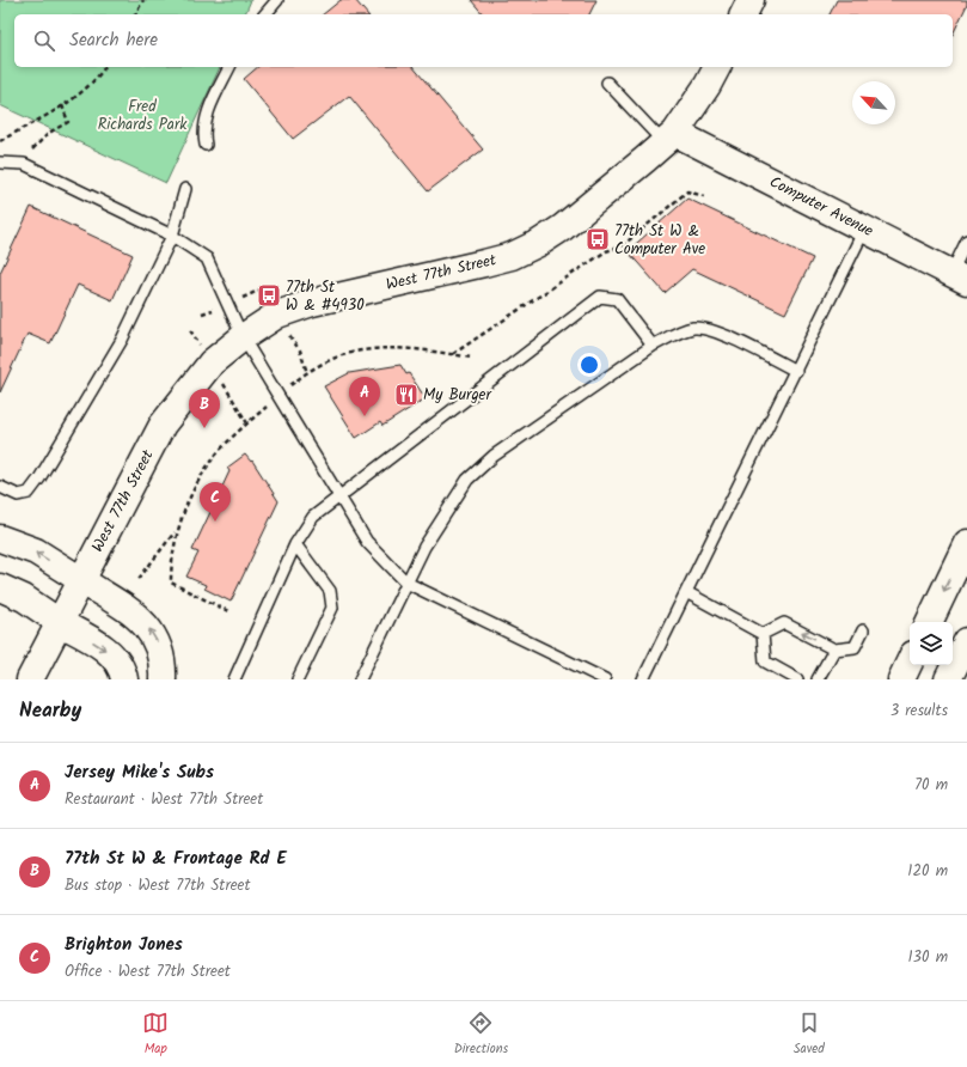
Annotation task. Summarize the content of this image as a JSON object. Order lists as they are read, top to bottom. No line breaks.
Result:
{"streets":{"main road":["Computer Avenue","West 77th Street"]},"crossings":[["Computer Avenue","West 77th Street"]],"parks":["Fred Richards Park"],"places":{"bus stop":["77th St W & Computer Ave","77th St W & #4930"],"restaurant":["My Burger"]},"north":"top left","page":{"search":"Search here","pins":["A","B","C"],"heading":["Nearby","3 results"],"list":[{"mark":"A","name":"Jersey Mike's Subs","note":"Restaurant · West 77th Street","value":"70 m"},{"mark":"B","name":"77th St W & Frontage Rd E","note":"Bus stop · West 77th Street","value":"120 m"},{"mark":"C","name":"Brighton Jones","note":"Office · West 77th Street","value":"130 m"}],"nav":["Map","Directions","Saved"]}}
